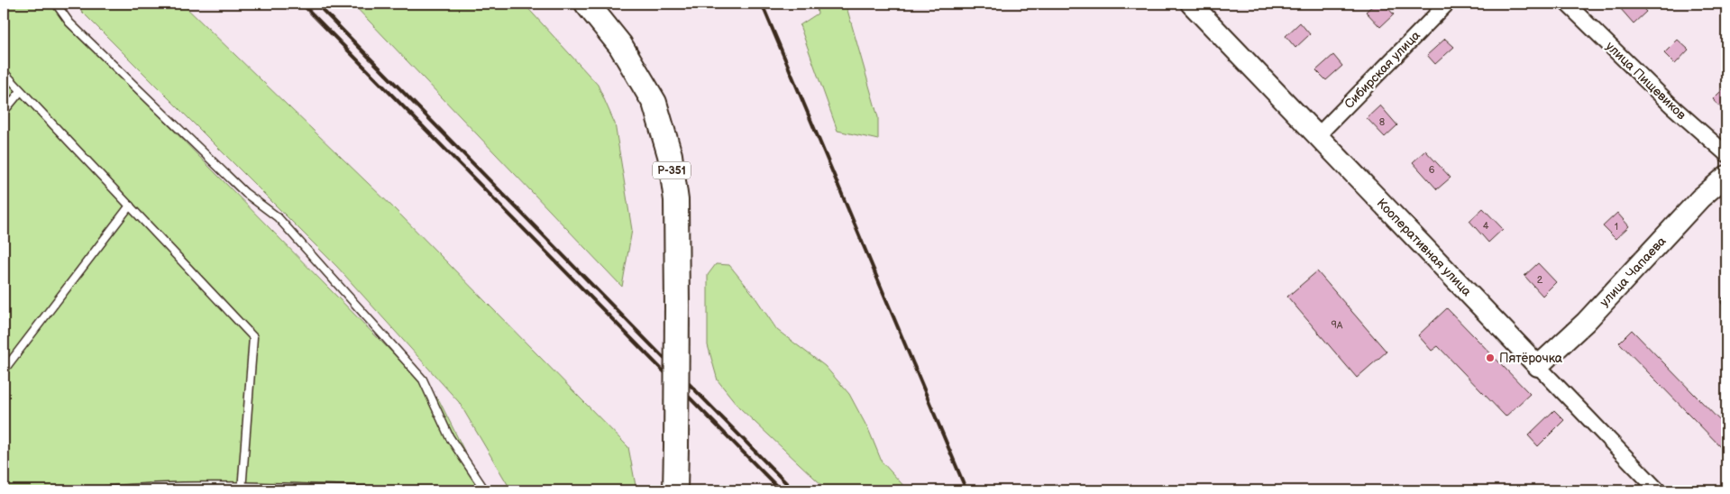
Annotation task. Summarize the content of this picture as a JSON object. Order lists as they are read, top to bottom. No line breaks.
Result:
{"streets":{"main road":["Р-351","Кооперативная улица","улица Чапаева"],"street":["Сибирская улица","улица Пищевиков"]},"crossings":[["Сибирская улица","Кооперативная улица"],["Кооперативная улица","улица Чапаева"]],"places":["Пятёрочка"],"house_numbers":["8","6","4","1","2","9А"]}
